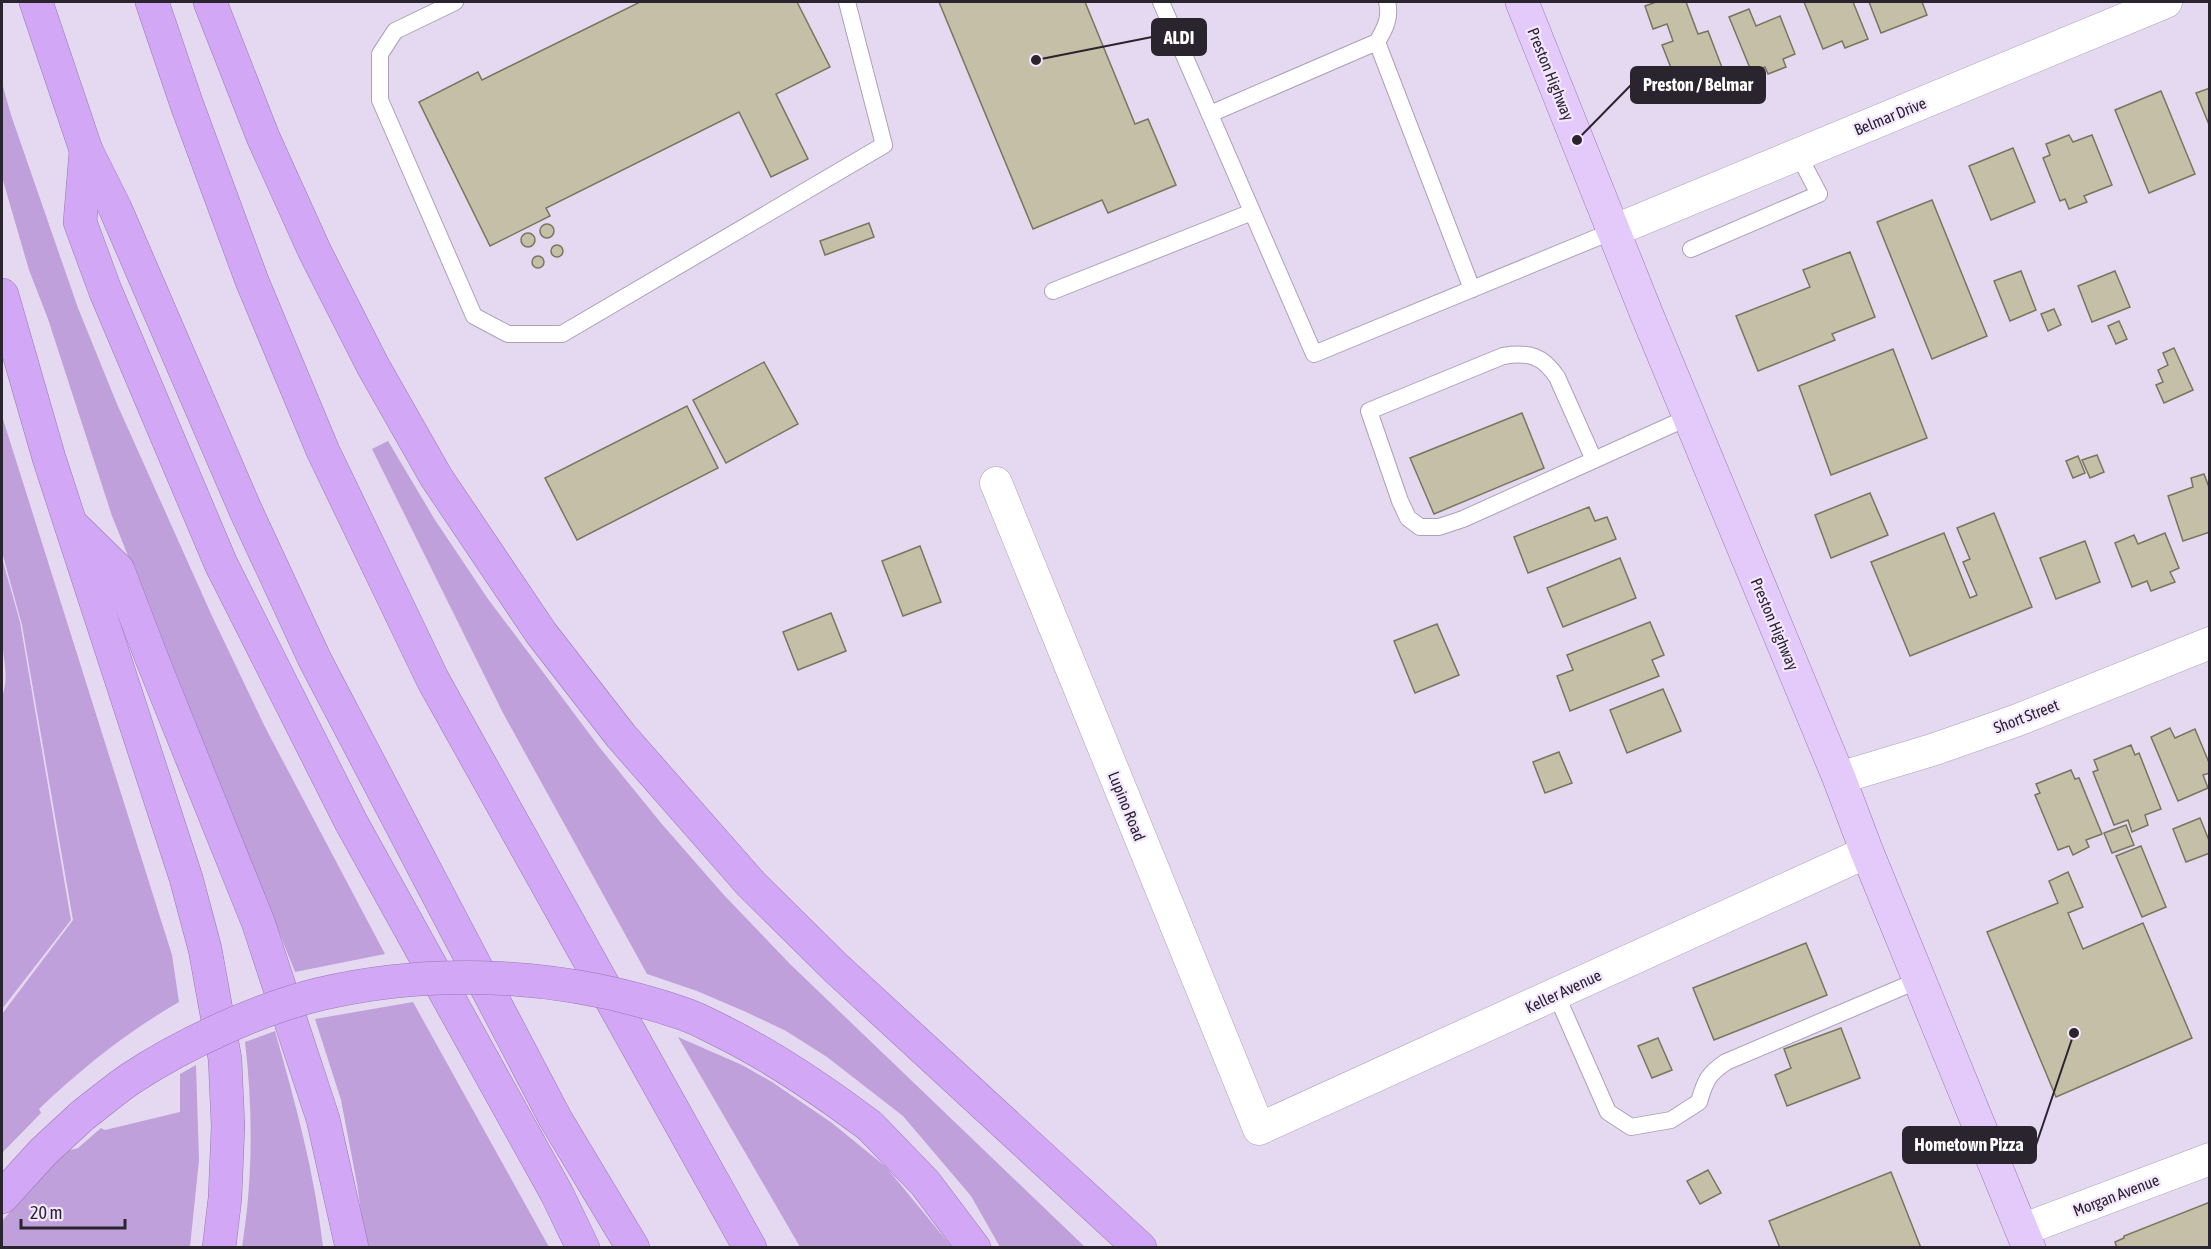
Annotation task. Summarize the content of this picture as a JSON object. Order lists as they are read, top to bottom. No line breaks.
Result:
{"streets":{"main road":["Preston Highway"],"street":["Belmar Drive","Short Street","Lupino Road","Keller Avenue","Morgan Avenue"]},"crossings":[["Preston Highway","Belmar Drive"],["Preston Highway","Short Street"],["Preston Highway","Keller Avenue"],["Preston Highway","Morgan Avenue"],["Lupino Road","Keller Avenue"]],"places":["ALDI","Preston / Belmar","Hometown Pizza"],"scale_bar":"20 m"}
